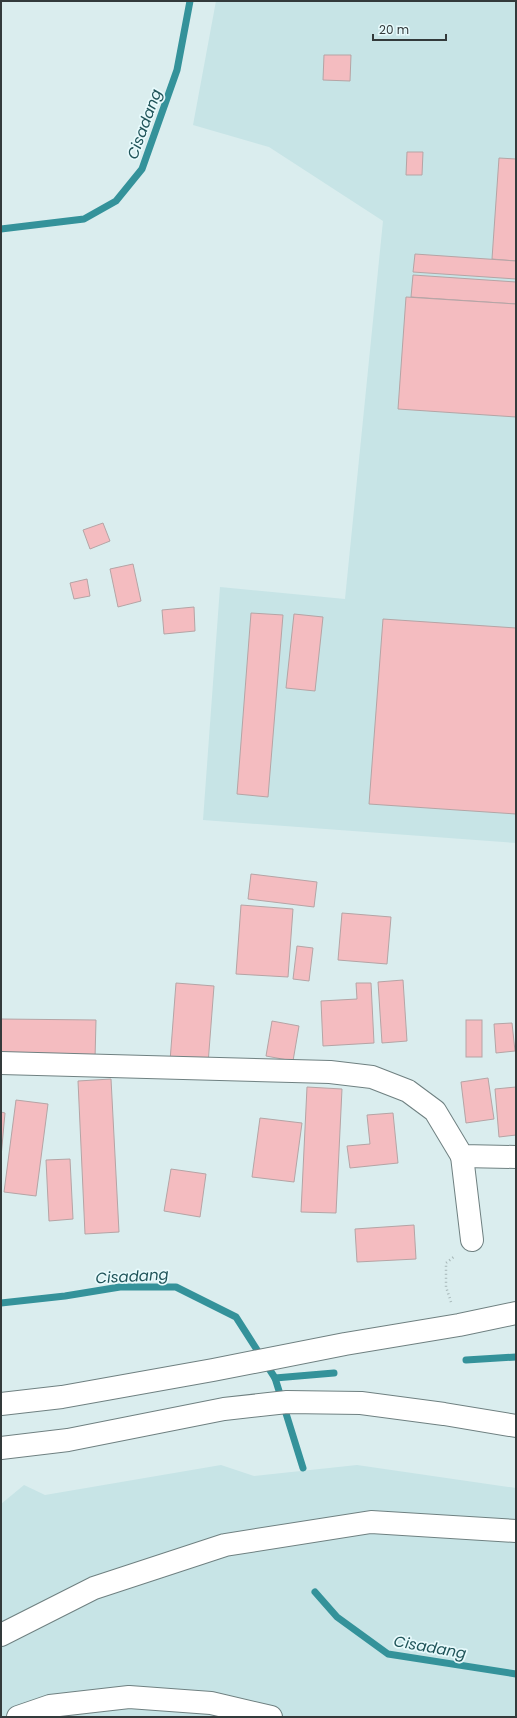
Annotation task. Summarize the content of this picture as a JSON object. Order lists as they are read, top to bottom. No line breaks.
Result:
{"water":["Cisadang"],"scale_bar":"20 m"}
